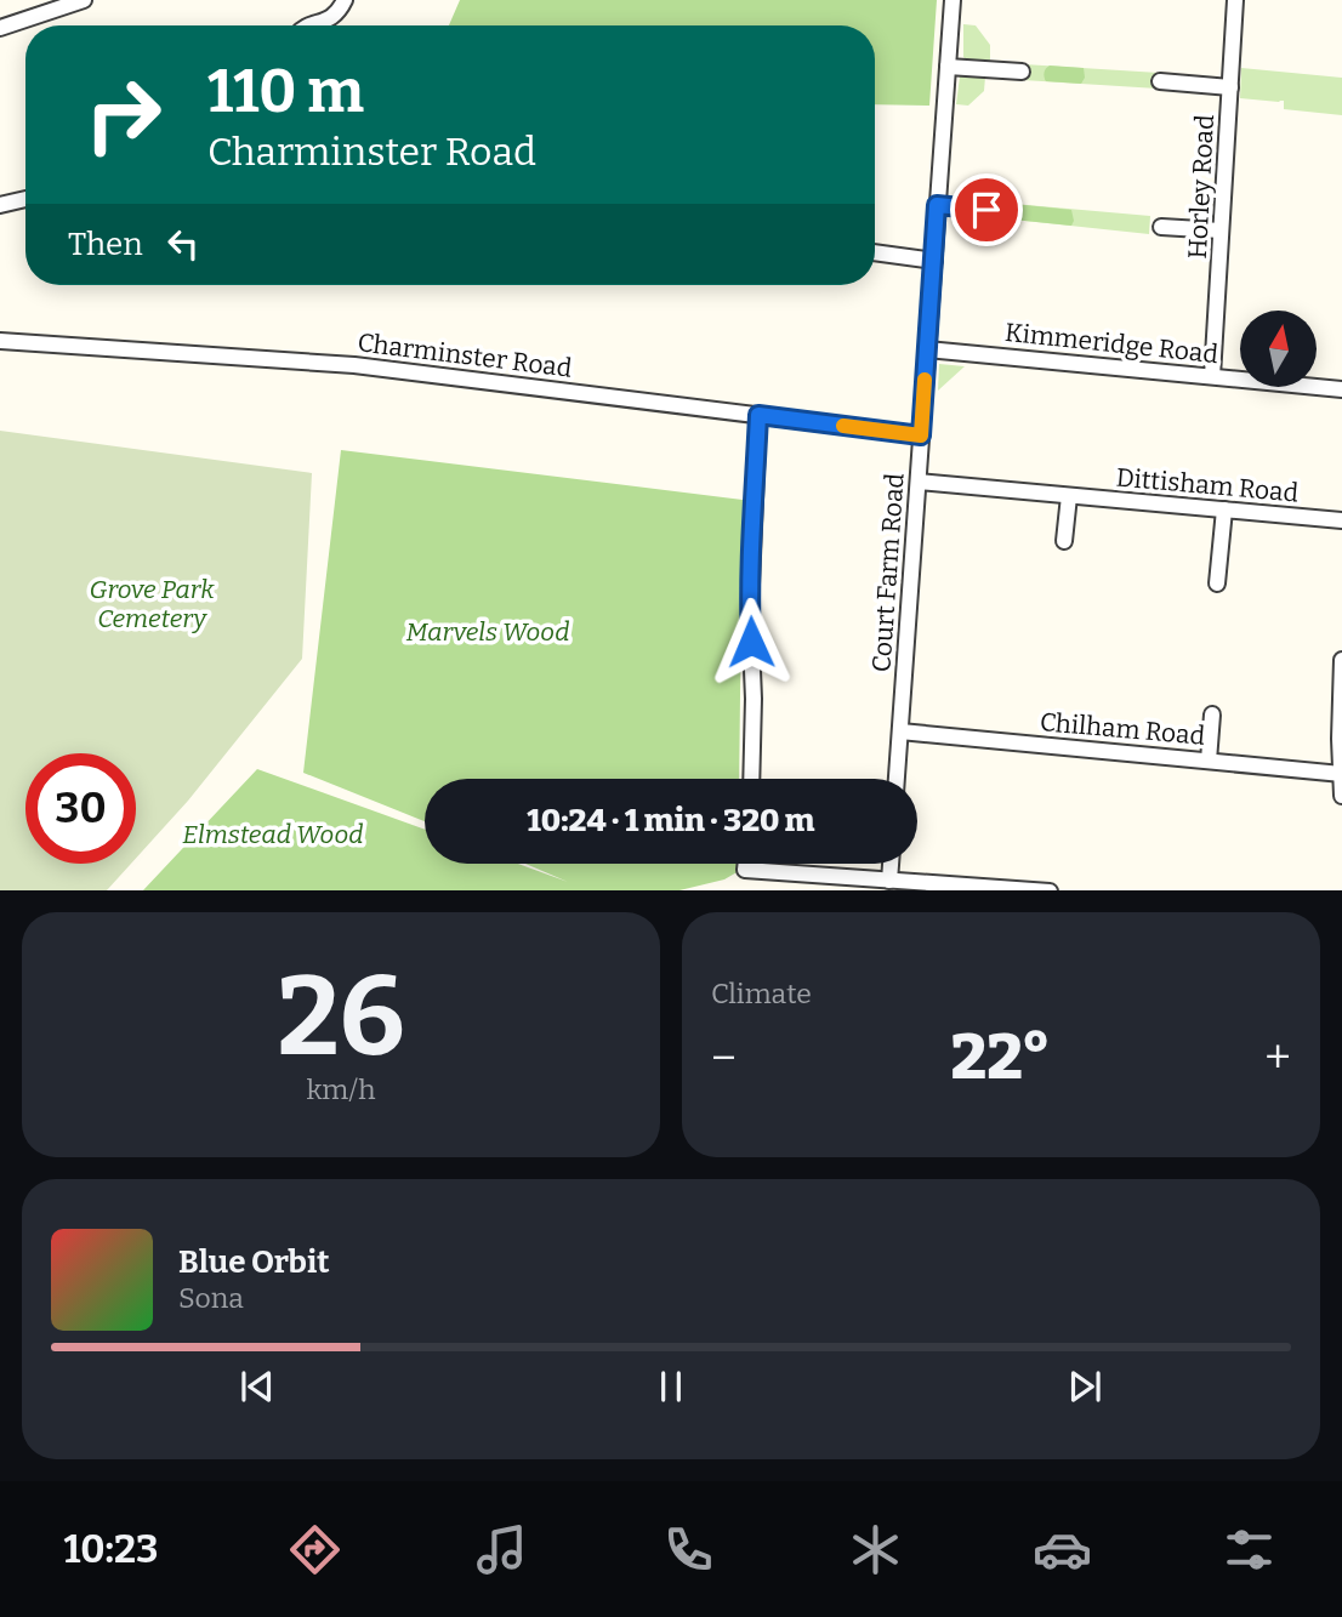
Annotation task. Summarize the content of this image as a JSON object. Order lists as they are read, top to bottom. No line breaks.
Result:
{"streets":{"street":["Horley Road","Kimmeridge Road","Charminster Road","Dittisham Road","Court Farm Road","Chilham Road"]},"crossings":[["Horley Road","Kimmeridge Road"],["Kimmeridge Road","Court Farm Road"],["Charminster Road","Court Farm Road"],["Dittisham Road","Court Farm Road"],["Court Farm Road","Chilham Road"]],"parks":["Grove Park Cemetery","Marvels Wood","Elmstead Wood"],"north":"top","page":{"turn":["110 m","Charminster Road"],"then":"Then","limit":"30","trip":"10:24 · 1 min · 320 m","tile":[["26","km/h"],"Climate"],"heat":["−","22°","+"],"song":["Blue Orbit","Sona"],"tabs":"10:23"}}
